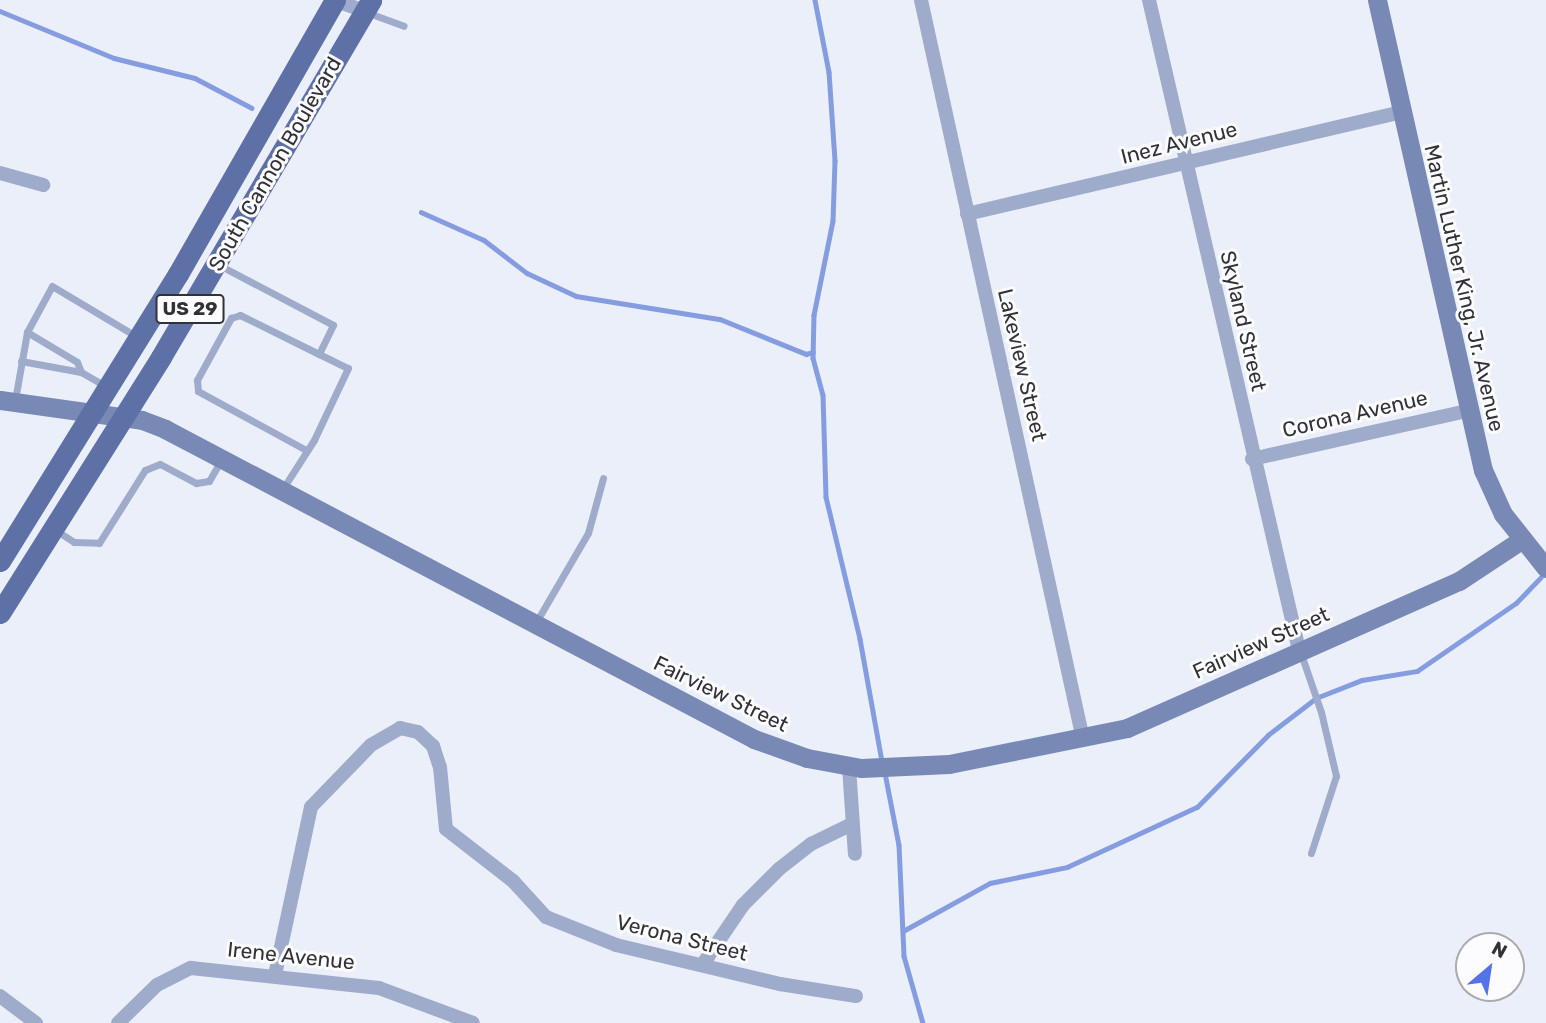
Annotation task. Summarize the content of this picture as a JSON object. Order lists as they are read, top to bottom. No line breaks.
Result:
{"streets":{"main road":["South Cannon Boulevard","US 29"],"street":["Inez Avenue","Martin Luther King, Jr. Avenue","Skyland Street","Lakeview Street","Corona Avenue","Fairview Street","Verona Street","Irene Avenue"]},"crossings":[["Inez Avenue","Martin Luther King, Jr. Avenue"],["Inez Avenue","Skyland Street"],["Inez Avenue","Lakeview Street"],["South Cannon Boulevard","Fairview Street"],["Martin Luther King, Jr. Avenue","Corona Avenue"],["Martin Luther King, Jr. Avenue","Fairview Street"],["Skyland Street","Corona Avenue"],["Skyland Street","Fairview Street"],["Lakeview Street","Fairview Street"],["Verona Street","Irene Avenue"]],"north":"top right"}
